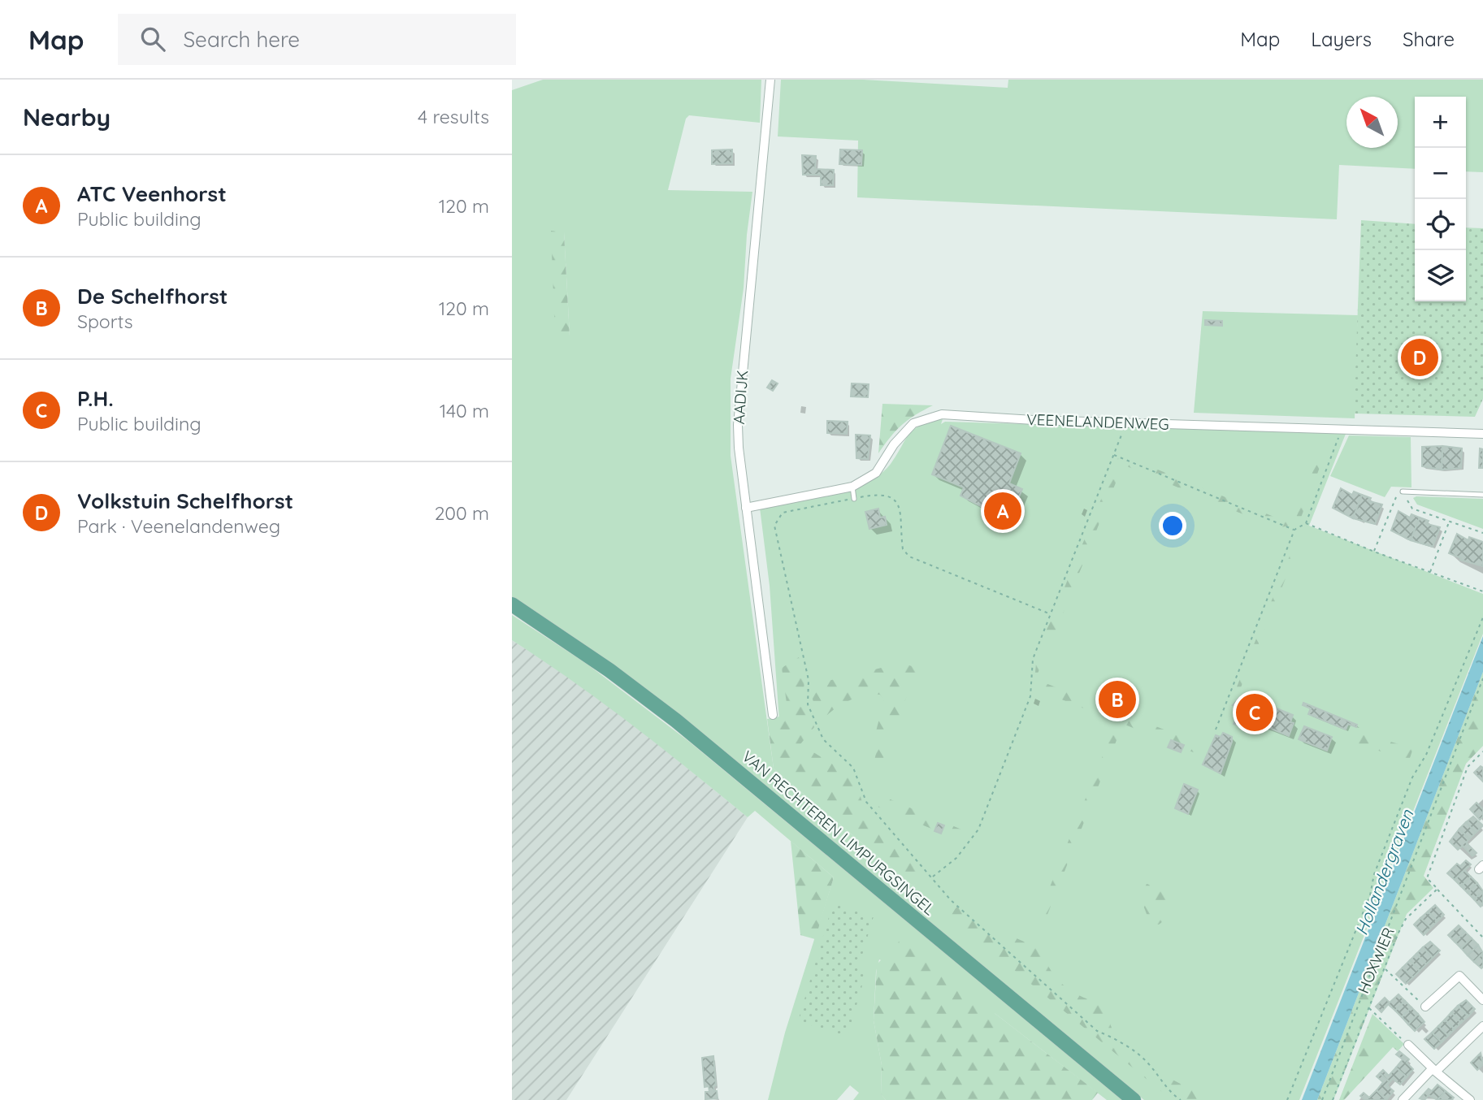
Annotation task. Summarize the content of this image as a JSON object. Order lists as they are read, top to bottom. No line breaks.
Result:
{"streets":{"main road":["VAN RECHTEREN LIMPURGSINGEL"],"street":["AADIJK","VEENELANDENWEG"],"path":["HOXWIER"]},"crossings":[["AADIJK","VEENELANDENWEG"]],"water":["Hollandergraven"],"north":"top left","page":{"header":"Map","search":"Search here","nav":["Map","Layers","Share"],"heading":["Nearby","4 results"],"map_buttons":["+","−"],"list":[{"mark":"A","name":"ATC Veenhorst","note":"Public building","value":"120 m"},{"mark":"B","name":"De Schelfhorst","note":"Sports","value":"120 m"},{"mark":"C","name":"P.H.","note":"Public building","value":"140 m"},{"mark":"D","name":"Volkstuin Schelfhorst","note":"Park · Veenelandenweg","value":"200 m"}],"pins":["D","A","B","C"]}}
